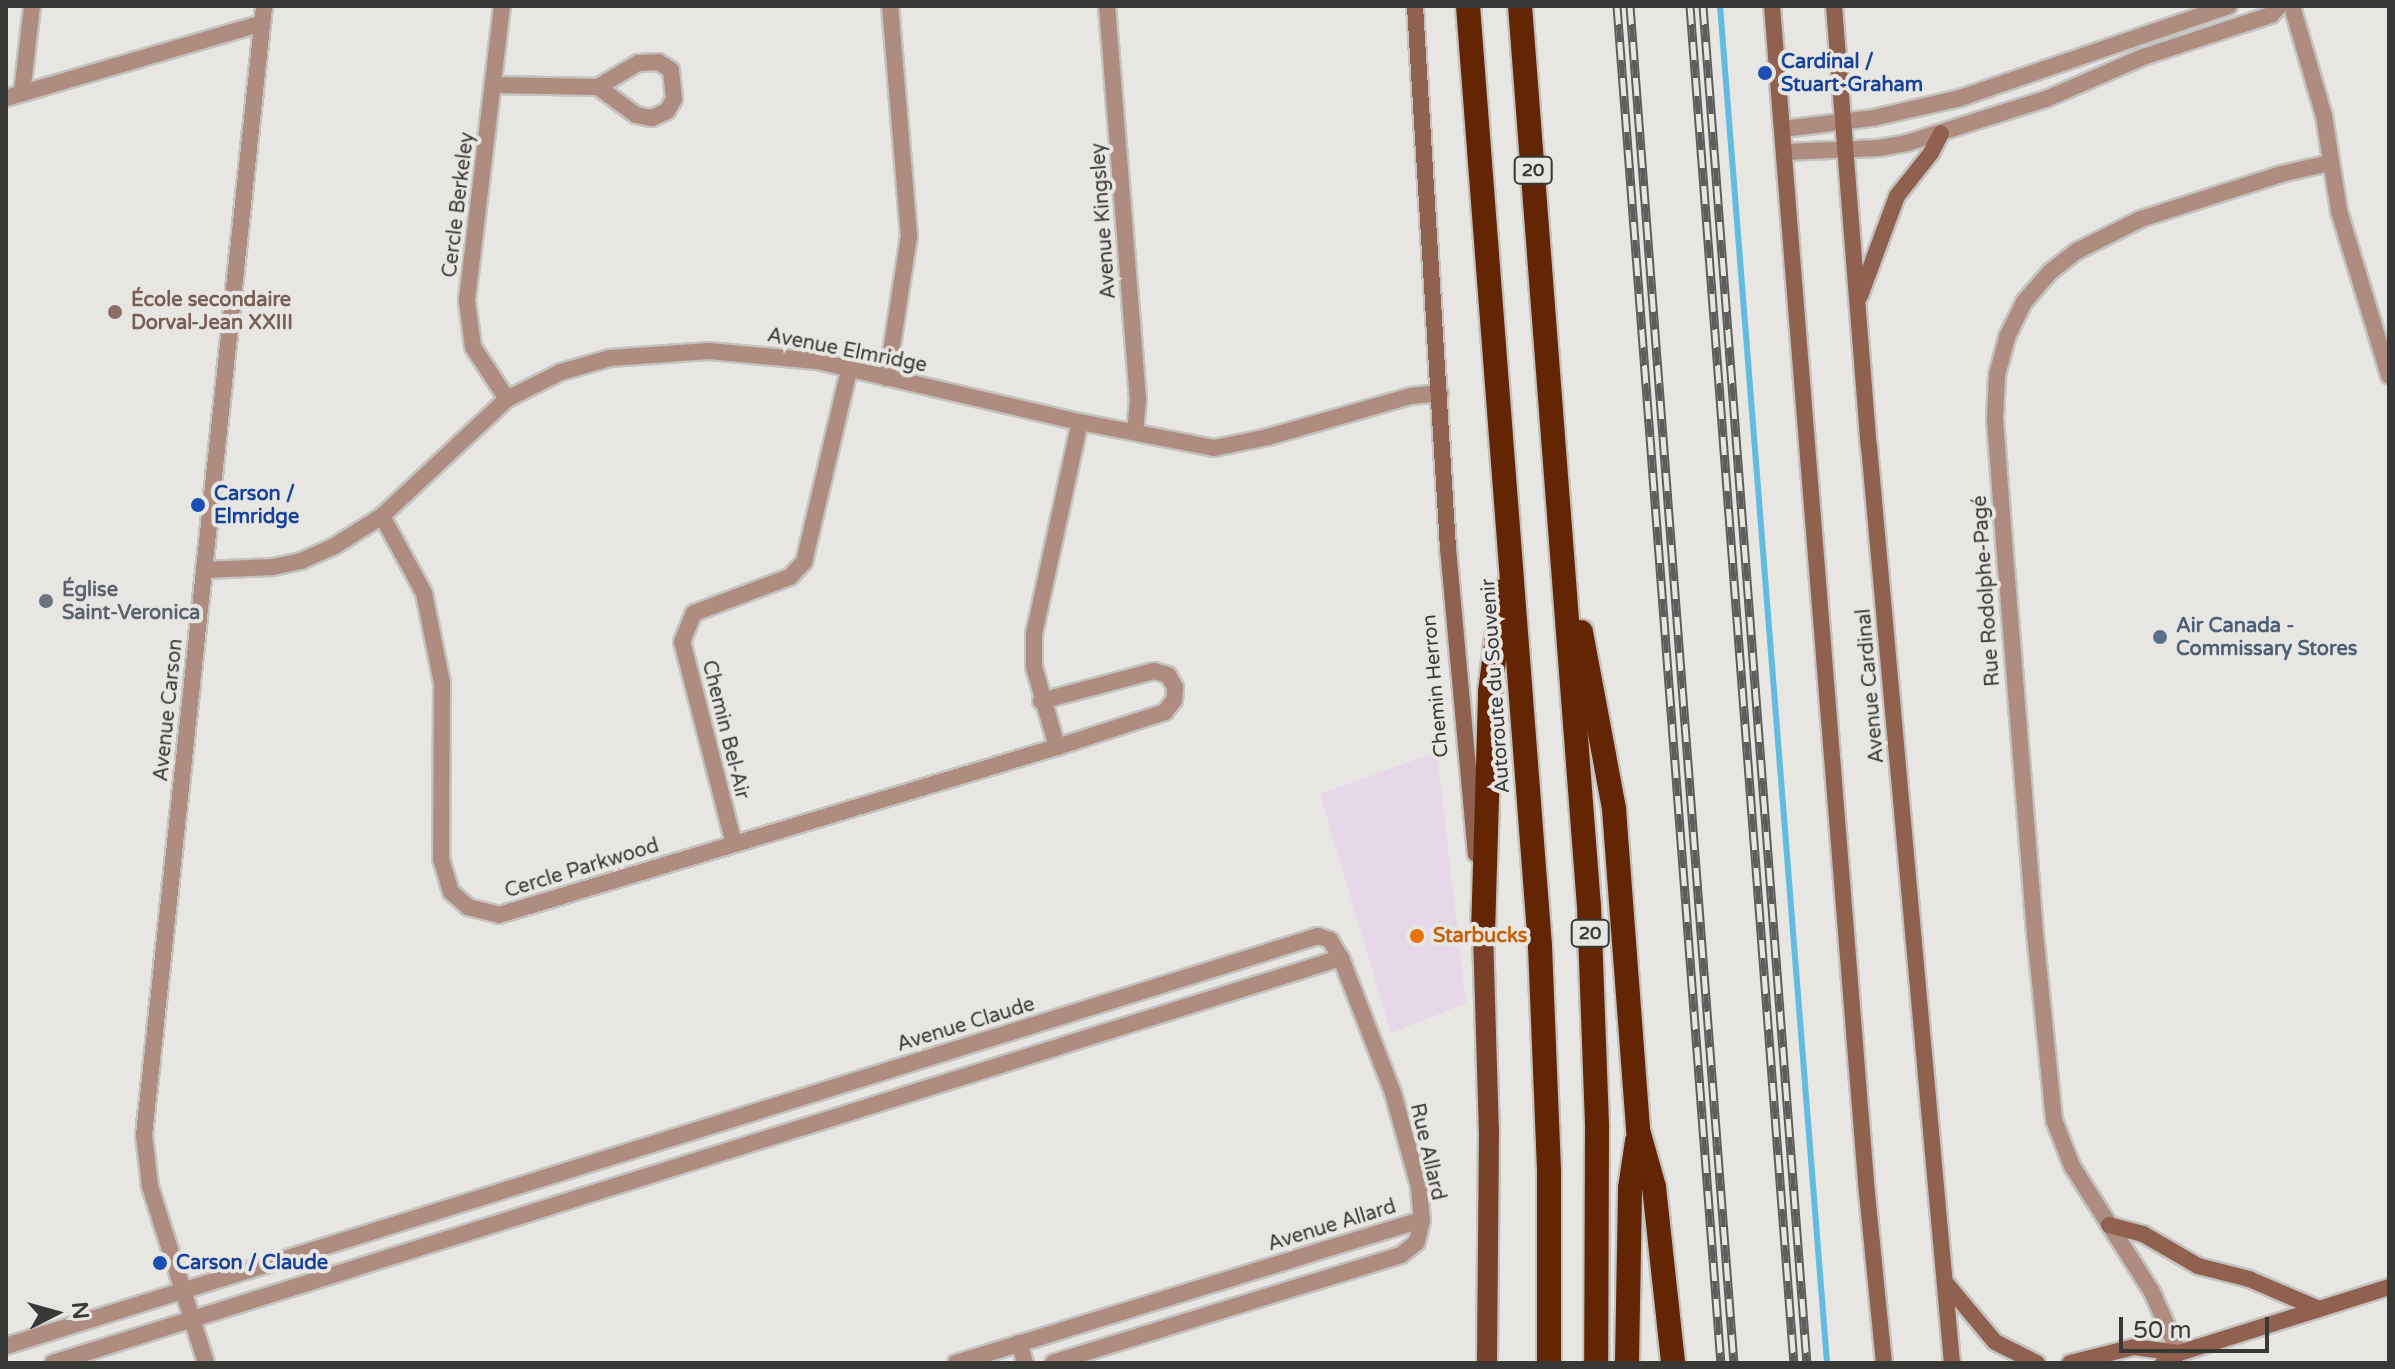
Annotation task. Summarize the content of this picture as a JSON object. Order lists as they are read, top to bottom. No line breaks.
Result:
{"streets":{"highway":["20","Autoroute du Souvenir"],"main road":["Chemin Herron","Avenue Cardinal"],"street":["Cercle Berkeley","Avenue Kingsley","Avenue Elmridge","Rue Rodolphe-Pagé","Avenue Carson","Chemin Bel-Air","Cercle Parkwood","Avenue Claude","Rue Allard","Avenue Allard"]},"crossings":[["Cercle Berkeley","Avenue Elmridge"],["Avenue Kingsley","Avenue Elmridge"],["Avenue Elmridge","Chemin Herron"],["Avenue Elmridge","Avenue Carson"],["Avenue Elmridge","Chemin Bel-Air"],["Avenue Elmridge","Cercle Parkwood"],["Avenue Carson","Avenue Claude"],["Chemin Bel-Air","Cercle Parkwood"],["Avenue Claude","Rue Allard"],["Rue Allard","Avenue Allard"]],"places":["Cardinal / Stuart-Graham","École secondaire Dorval-Jean XXIII","Carson / Elmridge","Église Saint-Veronica","Air Canada - Commissary Stores","Starbucks","Carson / Claude"],"scale_bar":"50 m","north":"right"}
